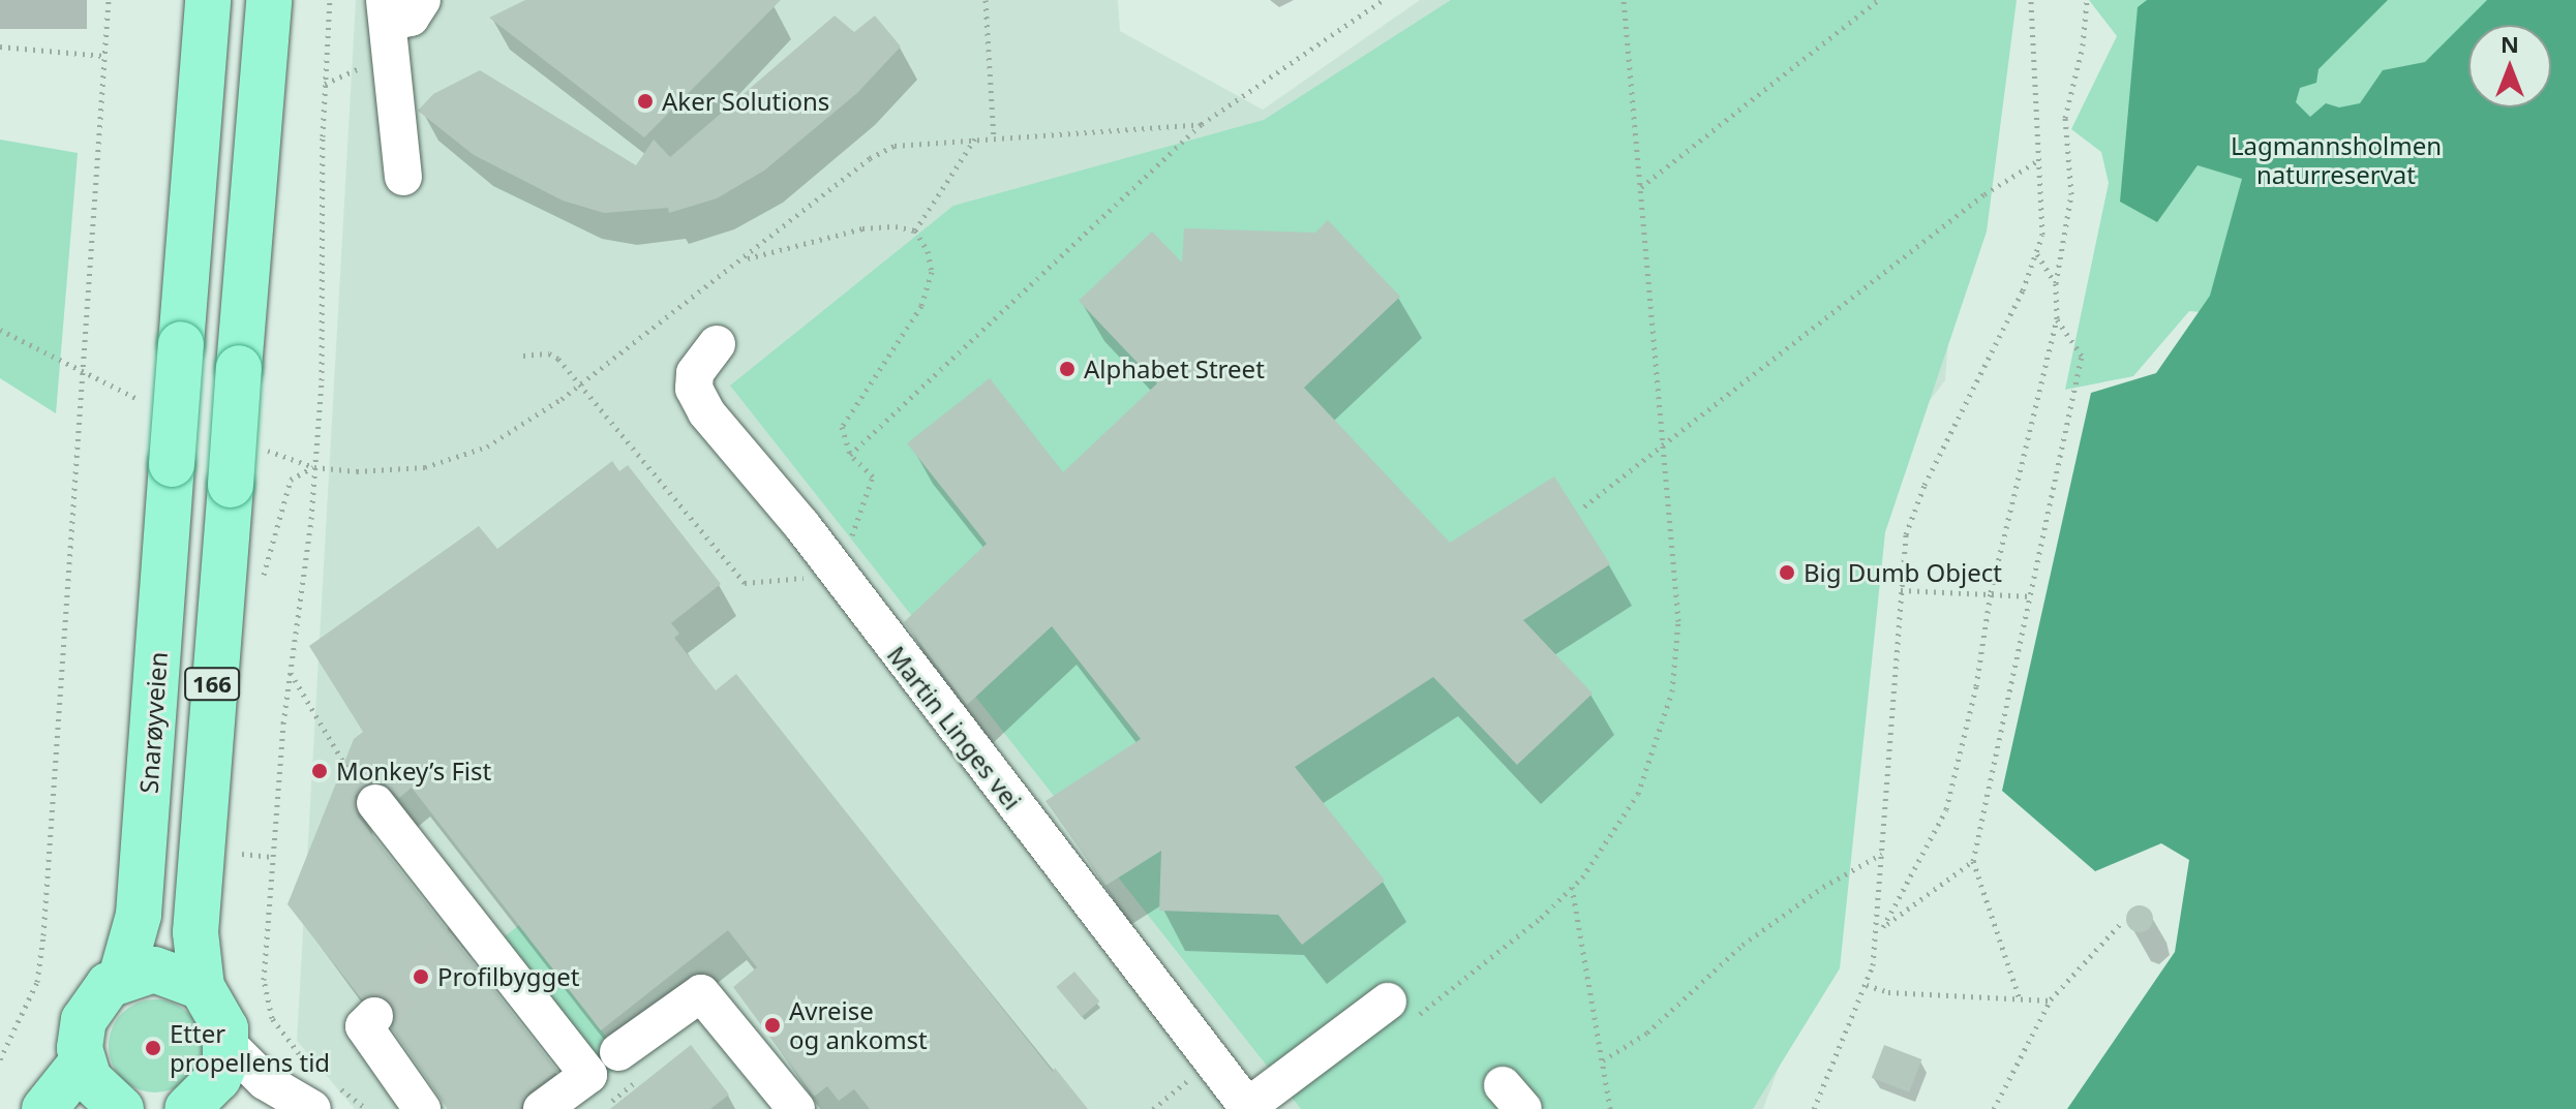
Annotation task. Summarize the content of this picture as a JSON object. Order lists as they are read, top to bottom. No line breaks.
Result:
{"streets":{"main road":["166","Snarøyveien"],"street":["Martin Linges vei"]},"parks":["Lagmannsholmen naturreservat"],"places":["Aker Solutions","Alphabet Street","Big Dumb Object","Monkey’s Fist","Profilbygget","Avreise og ankomst","Etter propellens tid"],"north":"top"}
